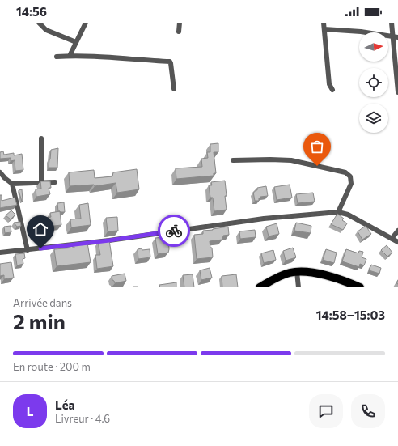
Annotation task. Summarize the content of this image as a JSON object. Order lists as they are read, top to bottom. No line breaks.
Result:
{"north":"right","page":{"status":"14:56","heading":["2 min","Arrivée dans","14:58–15:03"],"panel":["Léa","Livreur · 4.6"],"bar":"En route · 200 m","round":"L"}}
